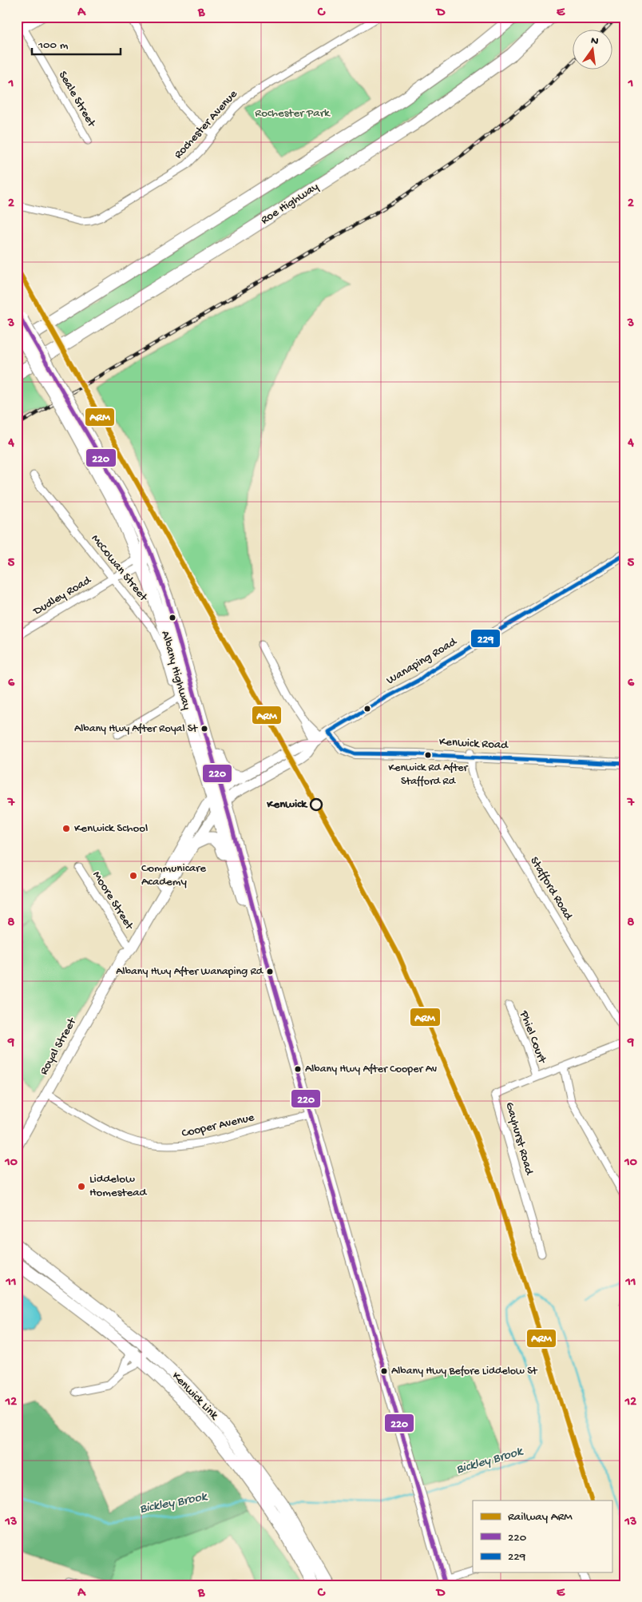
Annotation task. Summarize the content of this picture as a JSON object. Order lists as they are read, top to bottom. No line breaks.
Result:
{"streets":{"highway":["Roe Highway","Albany Highway","Kenwick Link"],"main road":["Wanaping Road","Kenwick Road","Royal Street"],"street":["Seale Street","Rochester Avenue","McCowan Street","Dudley Road","Stafford Road","Moore Street","Phiel Court","Cooper Avenue","Gayhurst Road"]},"crossings":[["McCowan Street","Dudley Road"],["Dudley Road","Albany Highway"],["Wanaping Road","Albany Highway"],["Wanaping Road","Kenwick Road"],["Wanaping Road","Royal Street"],["Albany Highway","Royal Street"],["Albany Highway","Cooper Avenue"],["Kenwick Road","Stafford Road"],["Moore Street","Royal Street"],["Phiel Court","Gayhurst Road"],["Royal Street","Cooper Avenue"]],"water":["Bickley Brook"],"parks":["Rochester Park"],"places":["Albany Hwy After Royal St","Kenwick Rd After Stafford Rd","Kenwick","Kenwick School","Communicare Academy","Albany Hwy After Wanaping Rd","Albany Hwy After Cooper Av","Liddelow Homestead","Albany Hwy Before Liddelow St"],"lines":["rail line ARM","transit line 220","transit line 229"],"legend":["Railway ARM","220","229"],"scale_bar":"100 m","north":"top","grid":{"columns":["A","B","C","D","E"],"rows":["1","2","3","4","5","6","7","8","9","10","11","12","13"]}}
